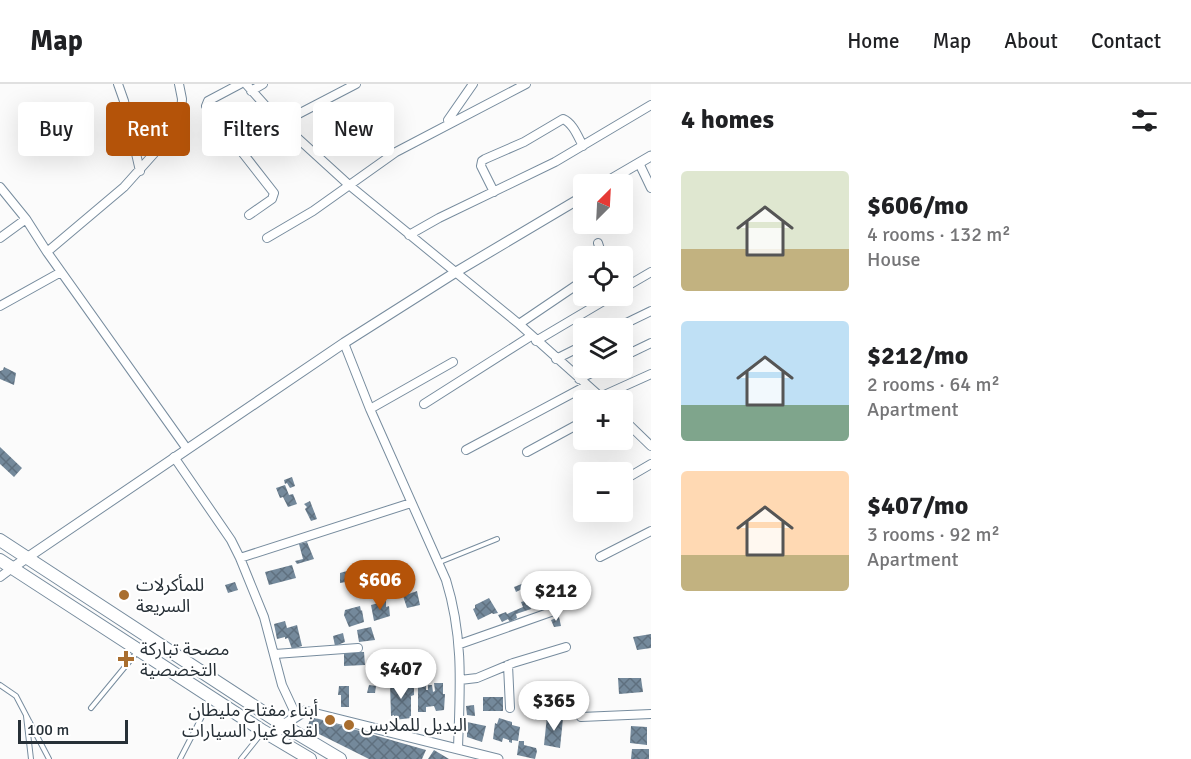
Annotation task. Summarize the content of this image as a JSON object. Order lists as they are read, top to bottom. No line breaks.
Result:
{"places":{"other":["للمأكرلات السريعة","أبناء مفتاح مليطان لقطع غيار السيارات","البديل للملابس"],"health":["مصحة تباركة التخصصية"]},"scale_bar":"100 m","north":"top right","page":{"header":"Map","nav":["Home","Map","About","Contact"],"heading":"4 homes","chip":["Buy","Rent","Filters","New"],"list":[{"name":"$606/mo","note":"4 rooms · 132 m² · House"},{"name":"$212/mo","note":"2 rooms · 64 m² · Apartment"},{"name":"$407/mo","note":"3 rooms · 92 m² · Apartment"}],"map_buttons":["+","−"],"price":["$606","$212","$407","$365"],"scale":"100 m"}}
